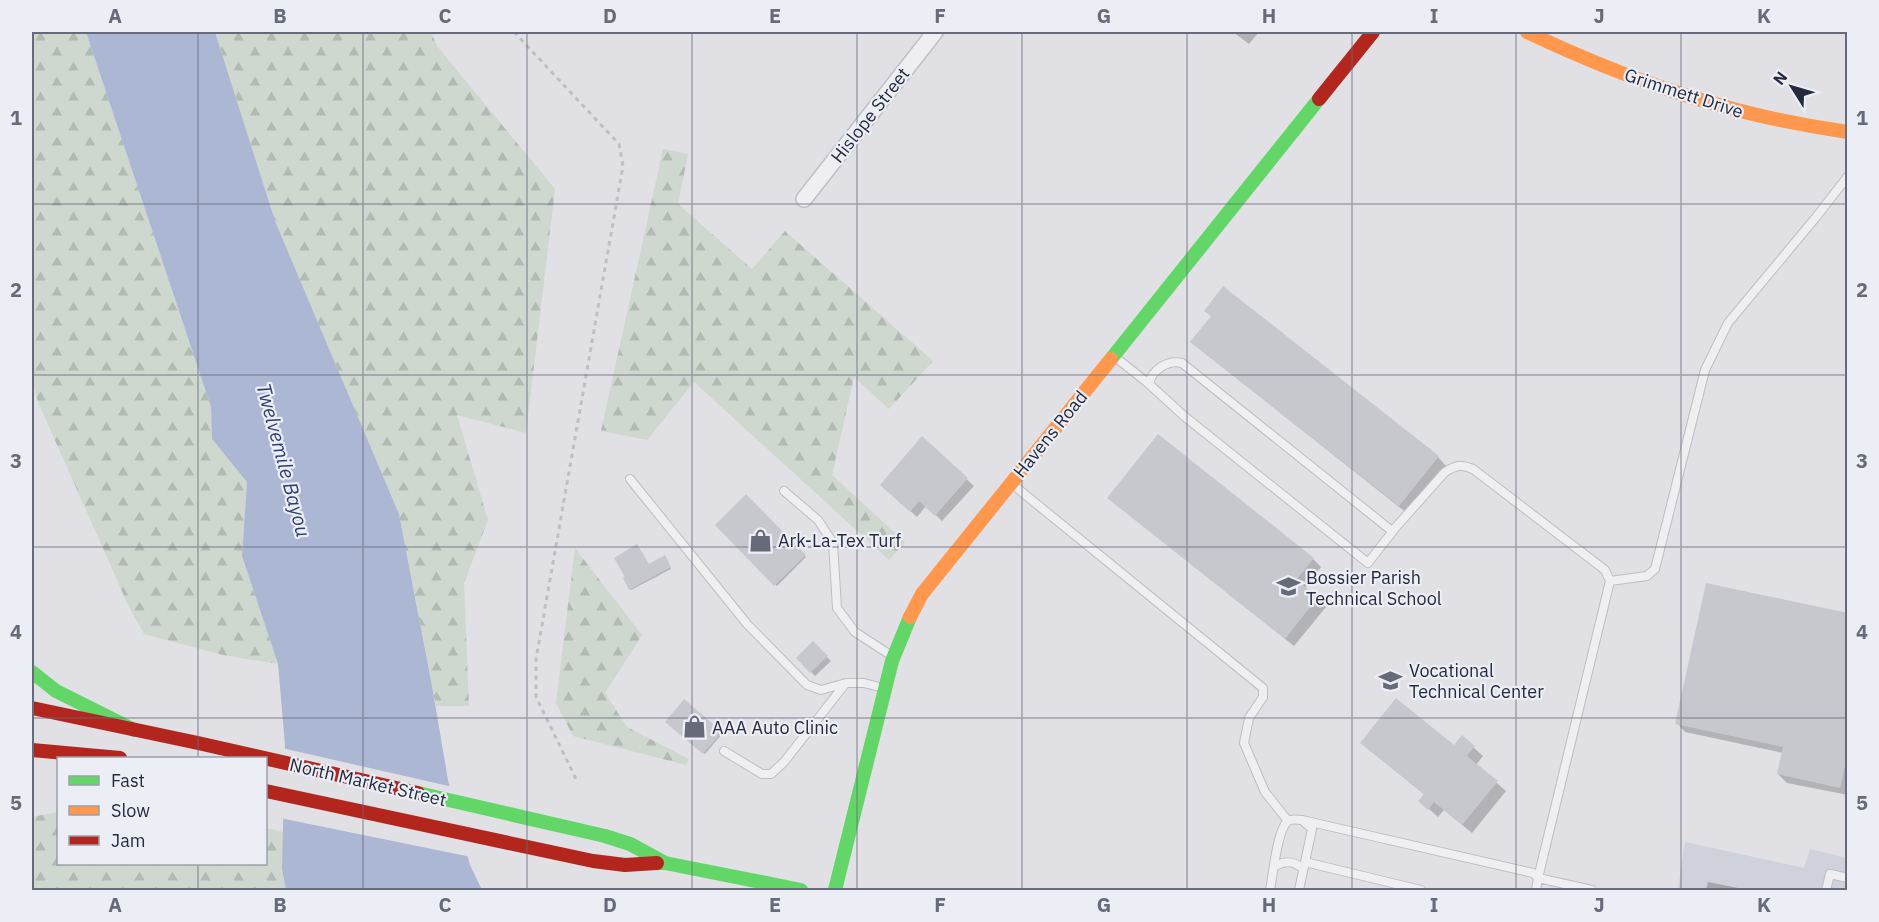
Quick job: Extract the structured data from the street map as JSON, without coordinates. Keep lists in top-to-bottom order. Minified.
{"streets":{"main road":["Grimmett Drive","Havens Road","North Market Street"],"street":["Hislope Street"]},"water":["Twelvemile Bayou"],"places":{"shop":["Ark-La-Tex Turf","AAA Auto Clinic"],"school or university":["Bossier Parish Technical School","Vocational Technical Center"]},"legend":["Fast","Slow","Jam"],"north":"top left","grid":{"columns":["A","B","C","D","E","F","G","H","I","J","K"],"rows":["1","2","3","4","5"]}}
